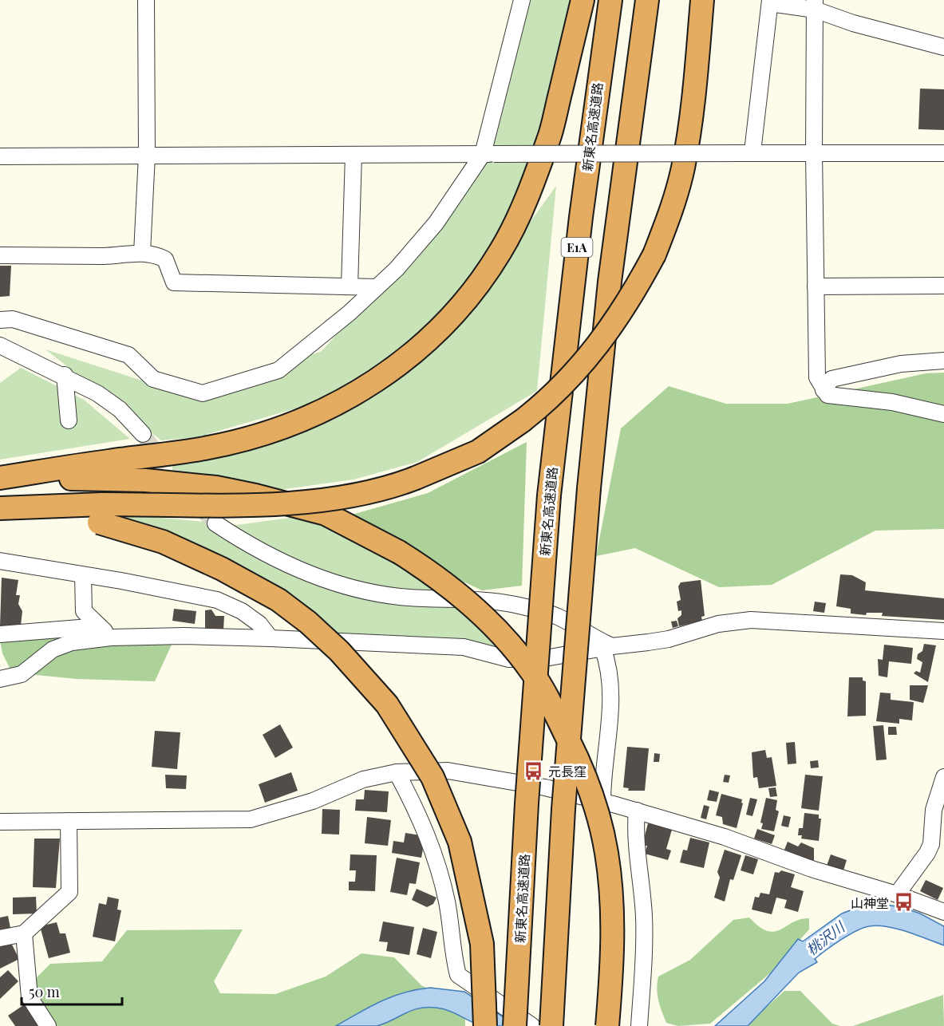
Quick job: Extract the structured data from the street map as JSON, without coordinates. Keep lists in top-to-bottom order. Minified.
{"streets":{"highway":["新東名高速道路","E1A"]},"water":["桃沢川"],"places":{"bus stop":["元長窪","山神堂"]},"scale_bar":"50 m"}
